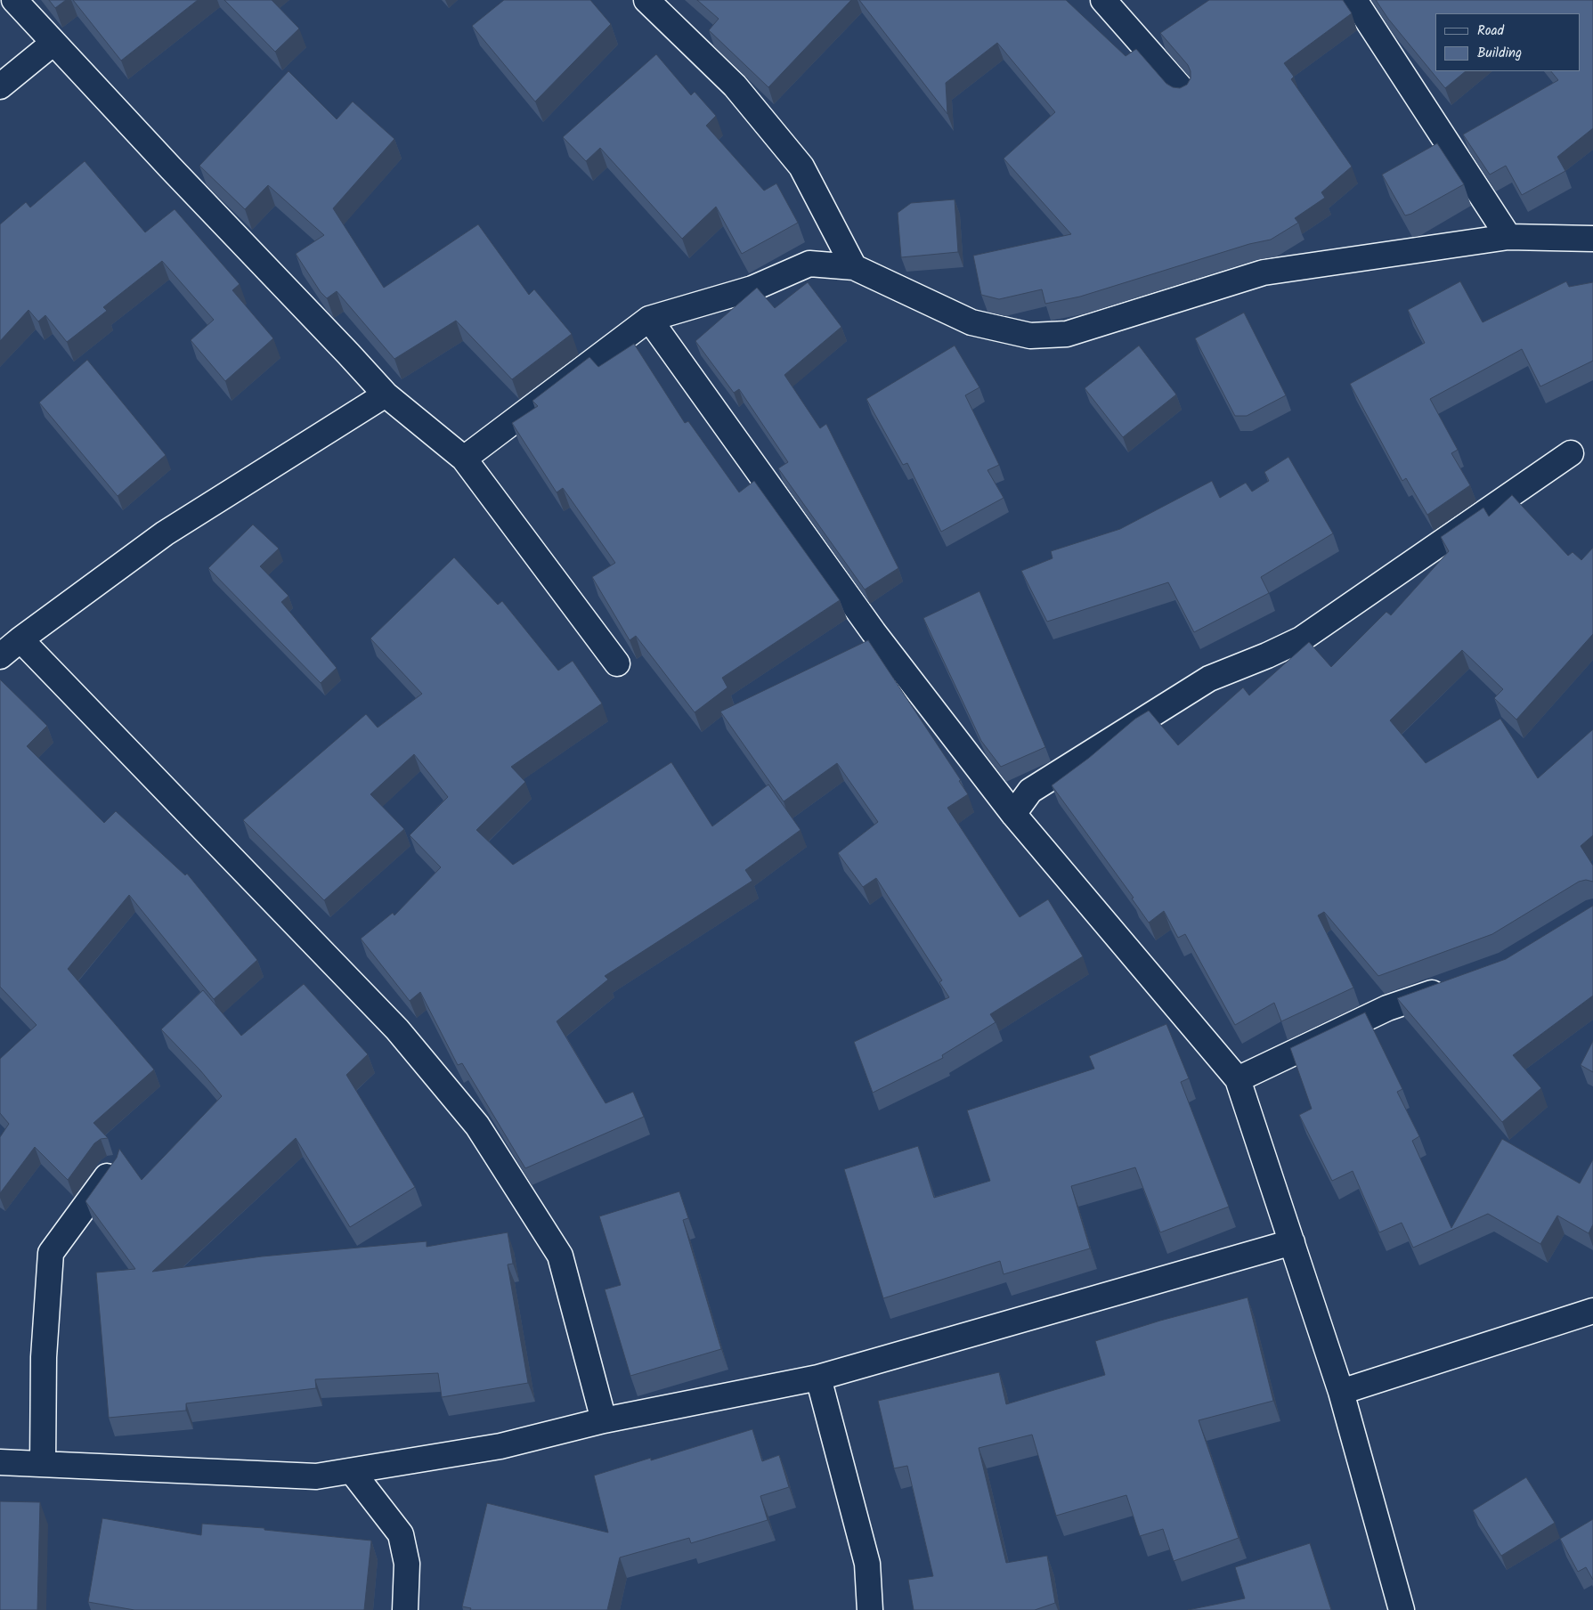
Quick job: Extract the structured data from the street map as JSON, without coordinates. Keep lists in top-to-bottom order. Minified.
{"legend":["Road","Building"]}
